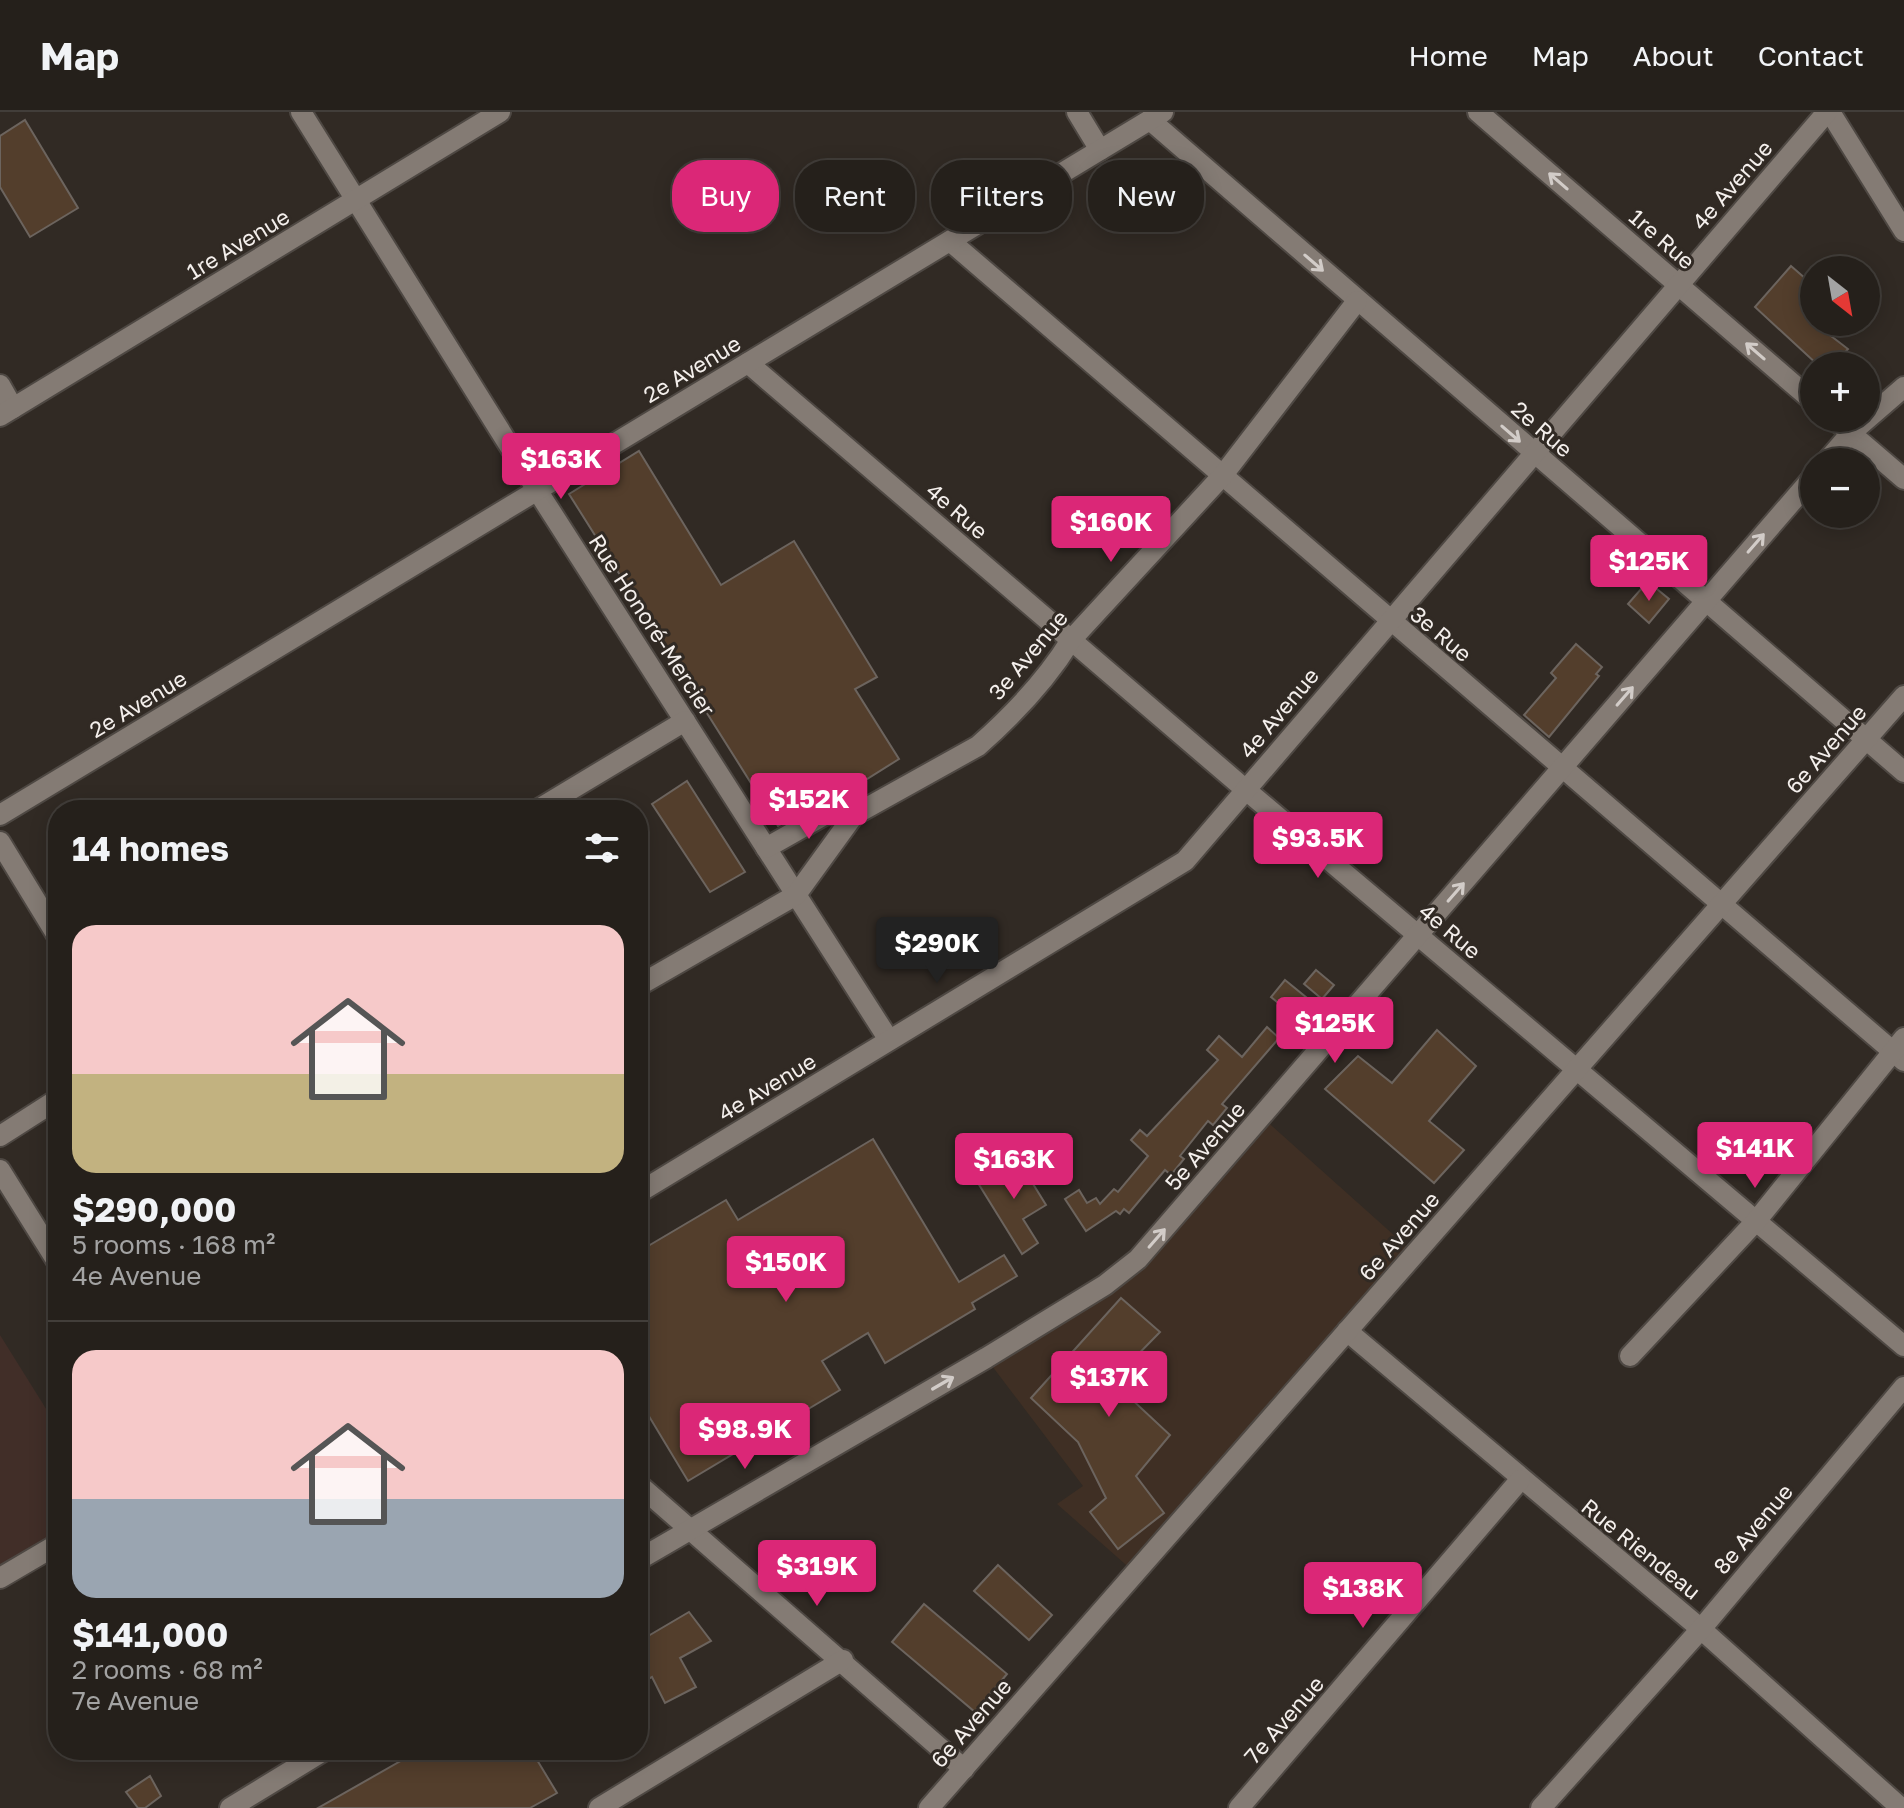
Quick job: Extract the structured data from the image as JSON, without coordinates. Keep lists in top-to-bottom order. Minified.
{"streets":{"street":["4e Avenue","1re Rue","1re Avenue","2e Avenue","2e Rue","4e Rue","Rue Honoré-Mercier","3e Rue","3e Avenue","6e Avenue","5e Avenue","8e Avenue","Rue Riendeau","7e Avenue"]},"crossings":[["4e Avenue","1re Rue"],["4e Avenue","2e Rue"],["4e Avenue","4e Rue"],["4e Avenue","Rue Honoré-Mercier"],["4e Avenue","3e Rue"],["1re Avenue","Rue Honoré-Mercier"],["2e Avenue","2e Rue"],["2e Avenue","4e Rue"],["2e Avenue","Rue Honoré-Mercier"],["2e Avenue","3e Rue"],["2e Rue","3e Avenue"],["2e Rue","6e Avenue"],["2e Rue","5e Avenue"],["4e Rue","3e Avenue"],["4e Rue","6e Avenue"],["4e Rue","5e Avenue"],["Rue Honoré-Mercier","3e Avenue"],["3e Rue","3e Avenue"],["3e Rue","6e Avenue"],["3e Rue","5e Avenue"],["6e Avenue","Rue Riendeau"],["8e Avenue","Rue Riendeau"],["Rue Riendeau","7e Avenue"]],"one_way":["1re Rue","2e Rue","5e Avenue"],"north":"bottom right","page":{"header":"Map","nav":["Home","Map","About","Contact"],"chip":["Buy","Rent","Filters","New"],"map_buttons":["+","−"],"price":["$163K","$160K","$125K","$152K","$93.5K","$290K","$125K","$141K","$163K","$150K","$137K","$98.9K","$319K","$138K"],"heading":"14 homes","list":[{"name":"$290,000","note":"5 rooms · 168 m² · 4e Avenue"},{"name":"$141,000","note":"2 rooms · 68 m² · 7e Avenue"}]}}
